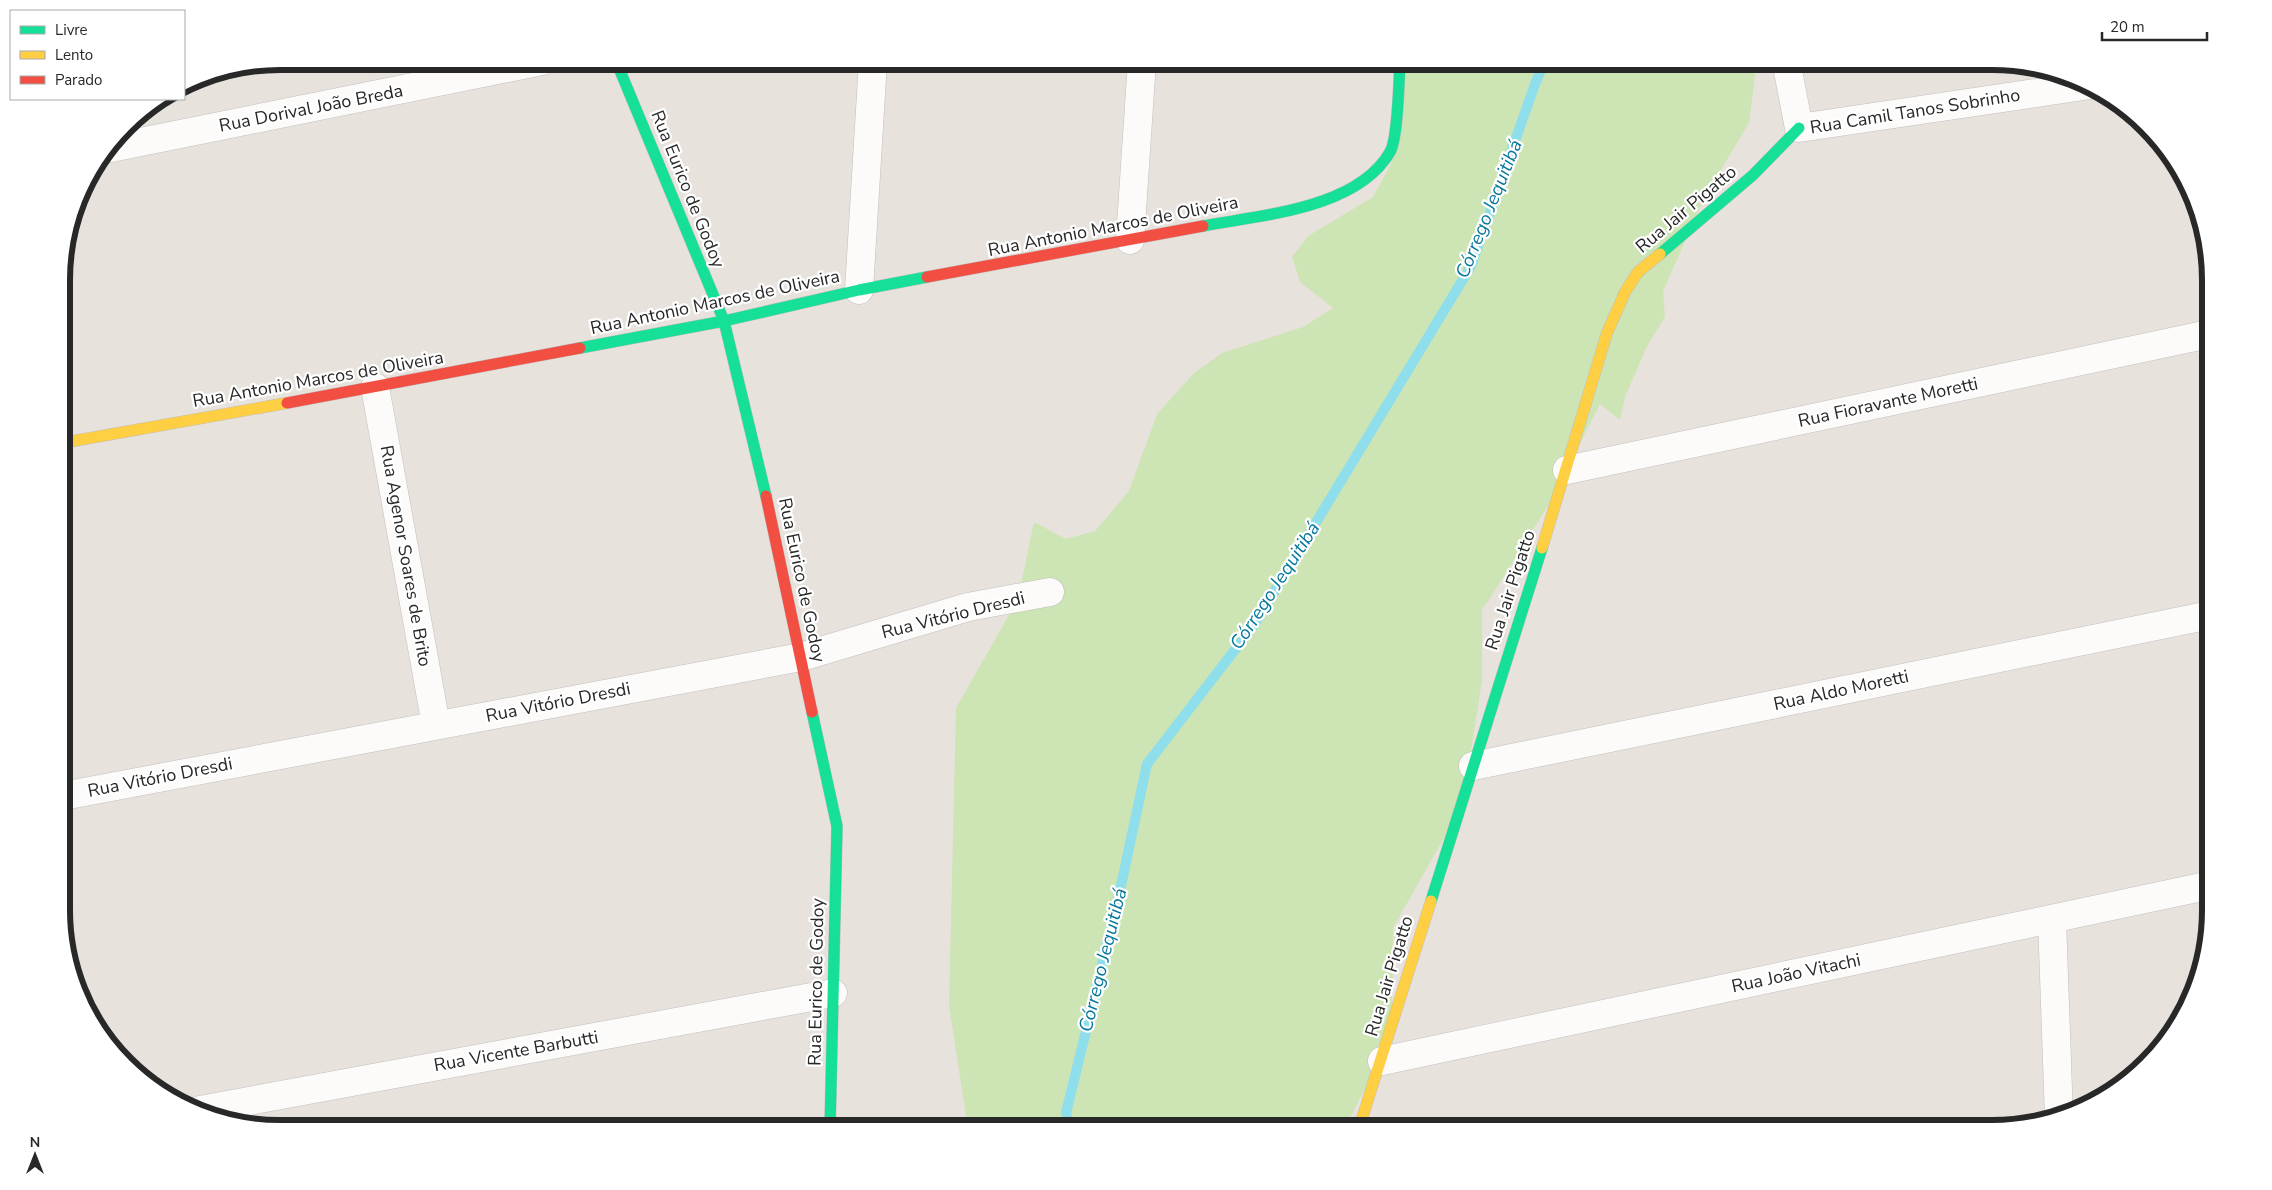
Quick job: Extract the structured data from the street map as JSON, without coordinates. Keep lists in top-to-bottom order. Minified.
{"streets":{"street":["Rua Dorival João Breda","Rua Camil Tanos Sobrinho","Rua Eurico de Godoy","Rua Jair Pigatto","Rua Antonio Marcos de Oliveira","Rua Fioravante Moretti","Rua Agenor Soares de Brito","Rua Vitório Dresdi","Rua Aldo Moretti","Rua João Vitachi","Rua Vicente Barbutti"]},"crossings":[["Rua Camil Tanos Sobrinho","Rua Jair Pigatto"],["Rua Eurico de Godoy","Rua Antonio Marcos de Oliveira"],["Rua Eurico de Godoy","Rua Vitório Dresdi"],["Rua Eurico de Godoy","Rua Vicente Barbutti"],["Rua Jair Pigatto","Rua Fioravante Moretti"],["Rua Jair Pigatto","Rua Aldo Moretti"],["Rua Jair Pigatto","Rua João Vitachi"],["Rua Antonio Marcos de Oliveira","Rua Agenor Soares de Brito"],["Rua Agenor Soares de Brito","Rua Vitório Dresdi"]],"water":["Córrego Jequitibá"],"legend":["Livre","Lento","Parado"],"scale_bar":"20 m","north":"top"}
